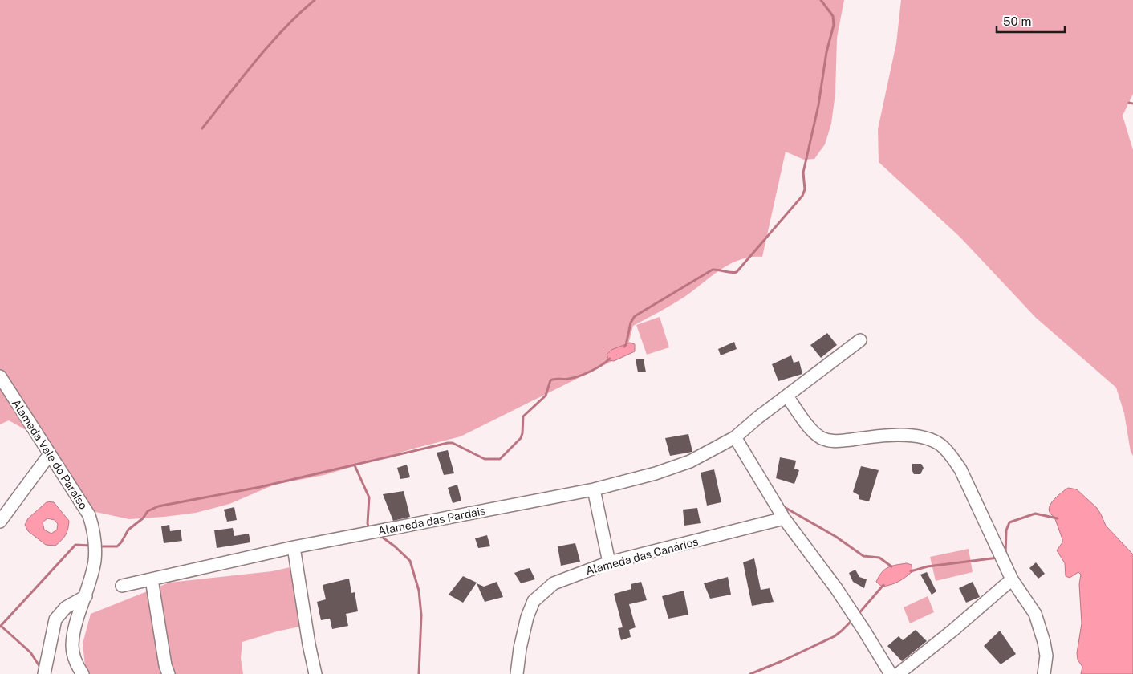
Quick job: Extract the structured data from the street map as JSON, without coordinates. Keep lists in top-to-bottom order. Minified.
{"streets":{"street":["Alameda Vale do Paraíso","Alameda das Pardais","Alameda das Canários"]},"scale_bar":"50 m"}
